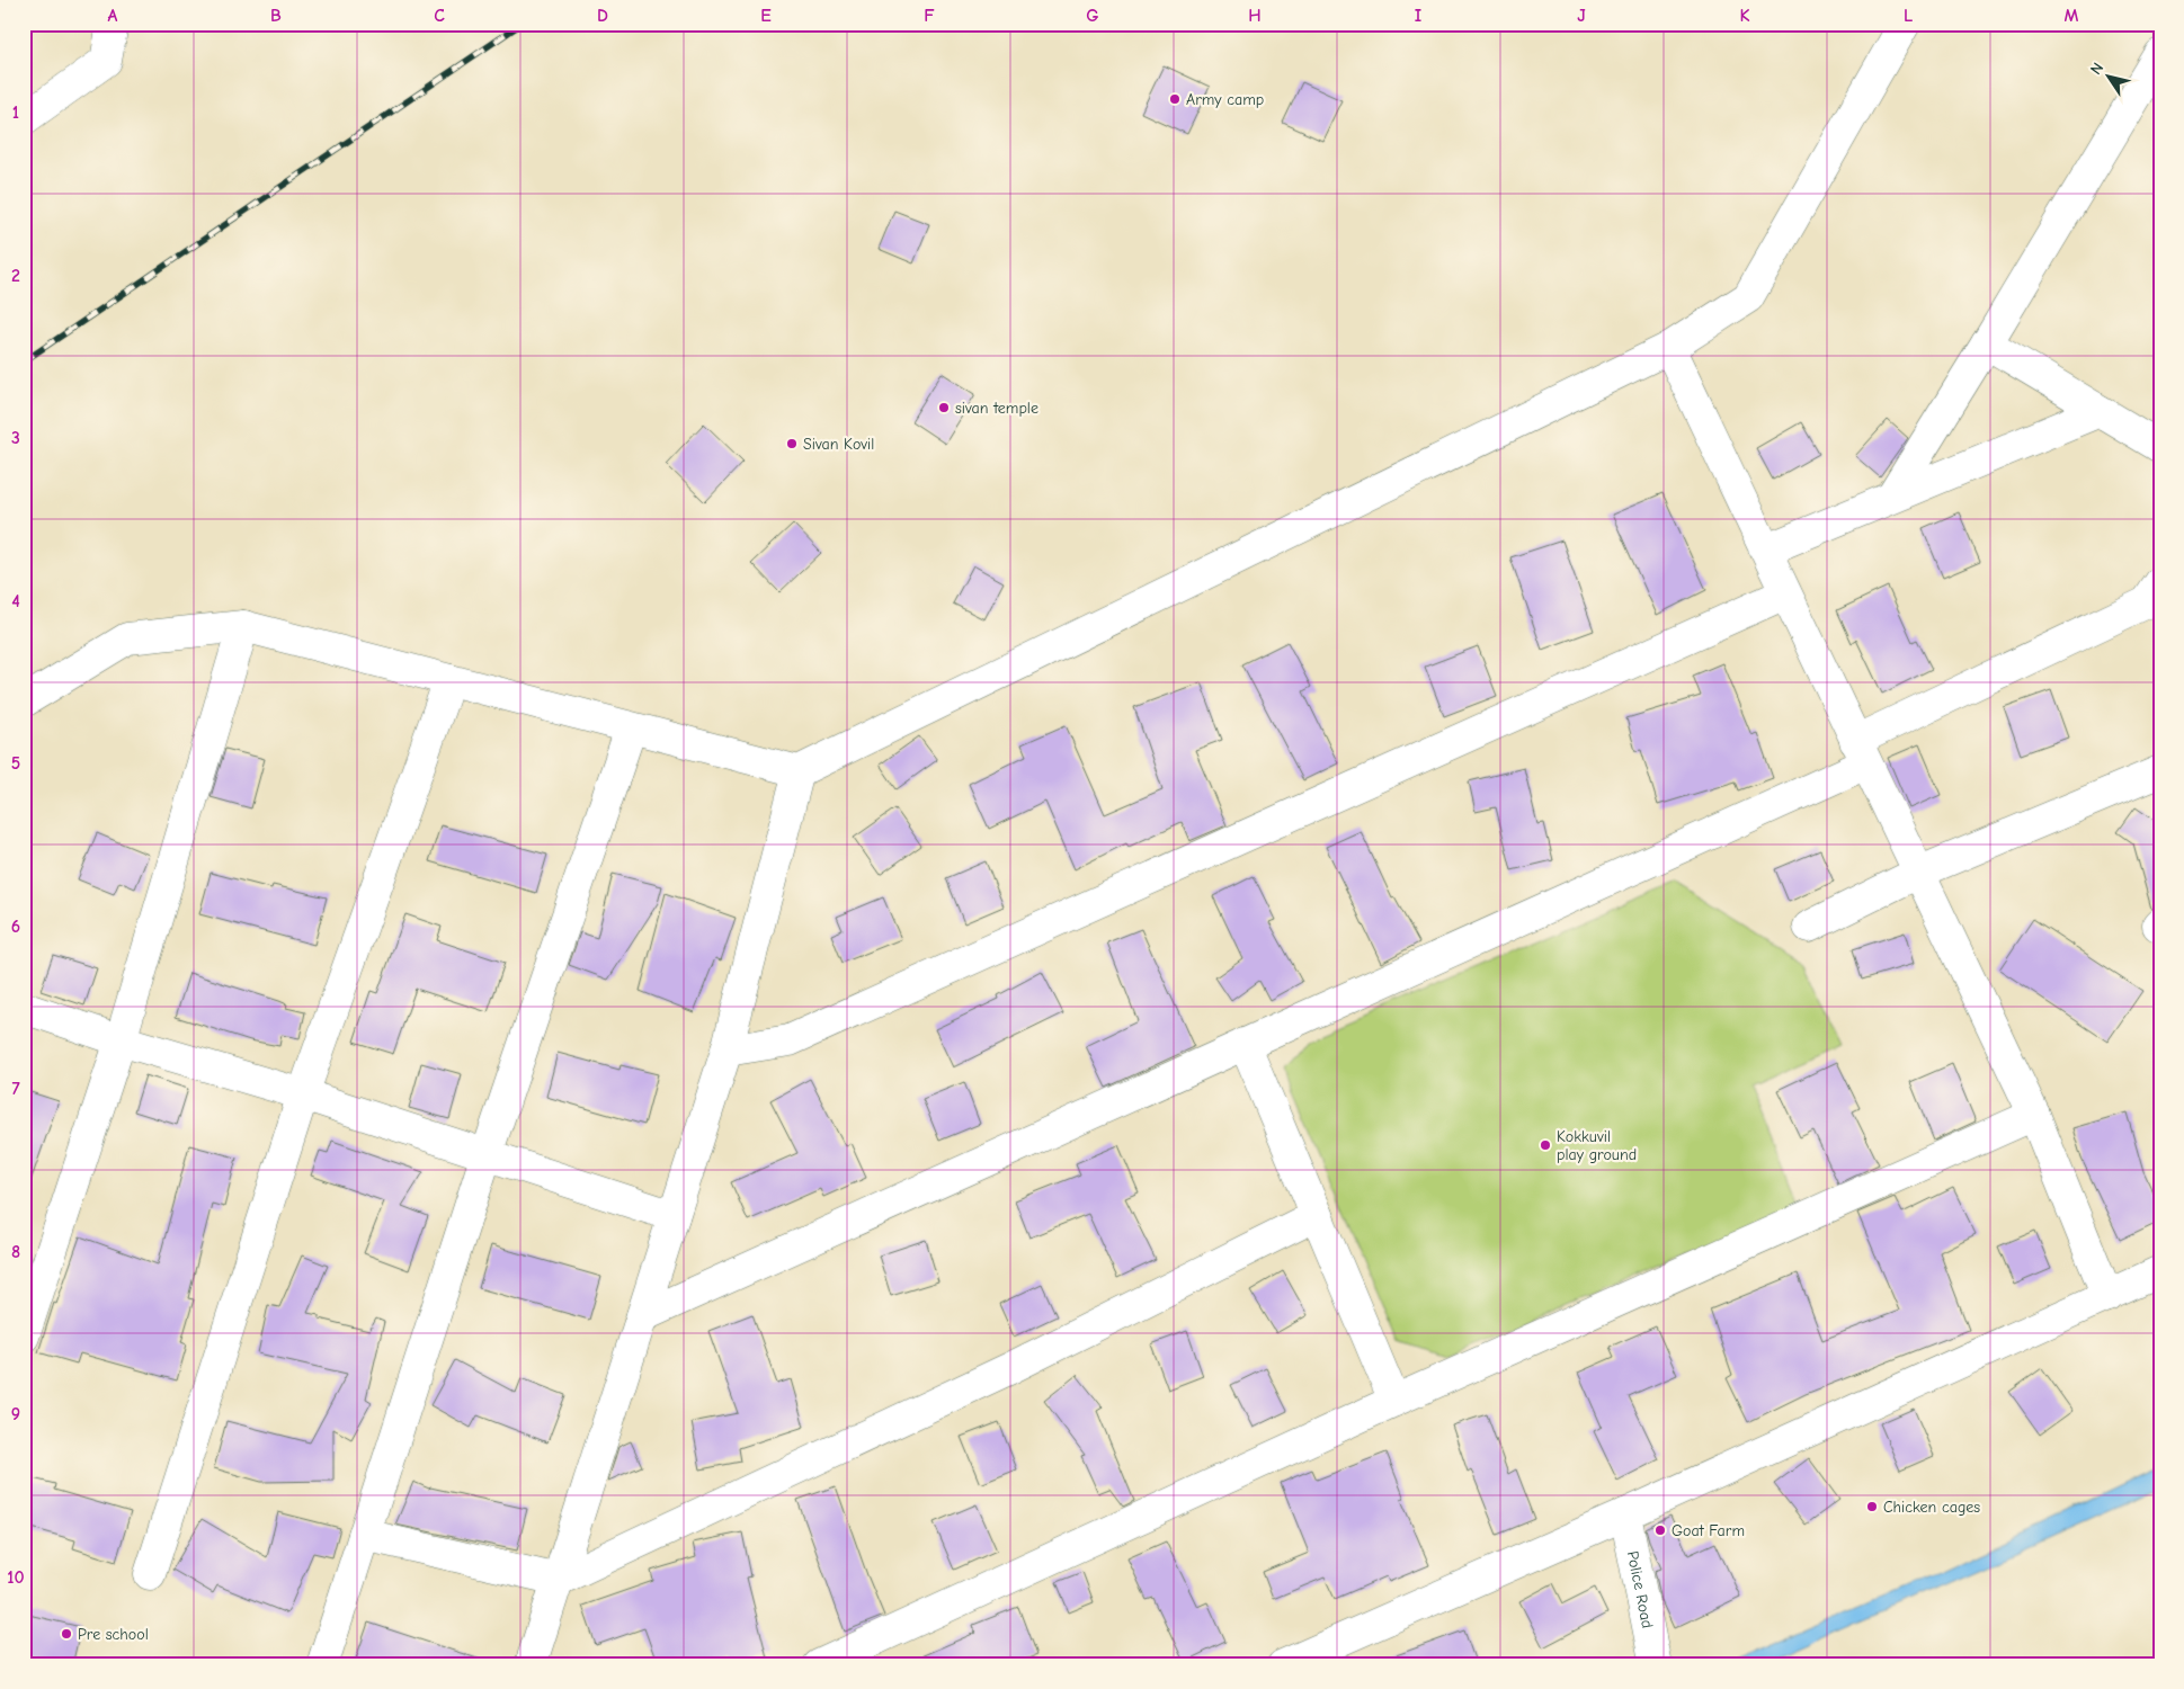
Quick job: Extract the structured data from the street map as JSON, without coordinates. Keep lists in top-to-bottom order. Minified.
{"streets":{"street":["Police Road"]},"places":["Army camp","sivan temple","Sivan Kovil","Kokkuvil play ground","Chicken cages","Goat Farm","Pre school"],"north":"top left","grid":{"columns":["A","B","C","D","E","F","G","H","I","J","K","L","M"],"rows":["1","2","3","4","5","6","7","8","9","10"]}}
